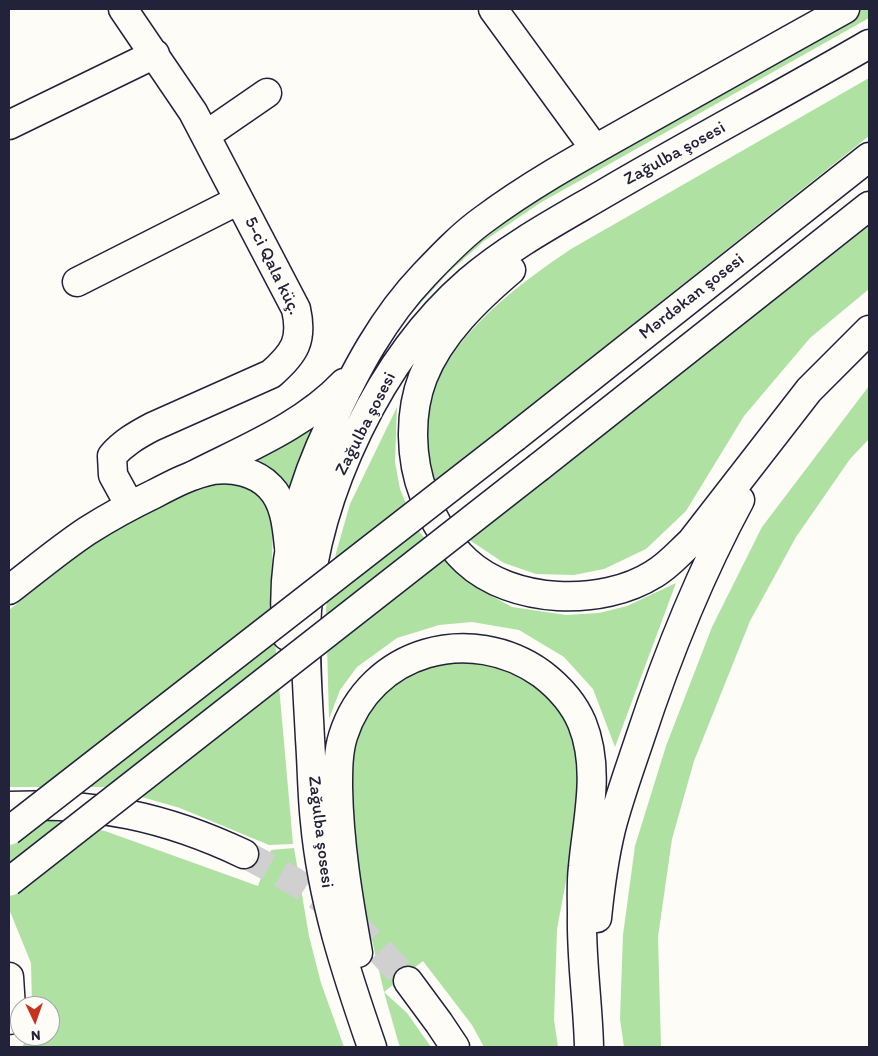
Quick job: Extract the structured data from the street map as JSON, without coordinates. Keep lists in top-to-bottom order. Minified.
{"streets":{"main road":["Zağulba şosesi","5-ci Qala küç.","Mərdəkan şosesi"]},"north":"bottom"}
